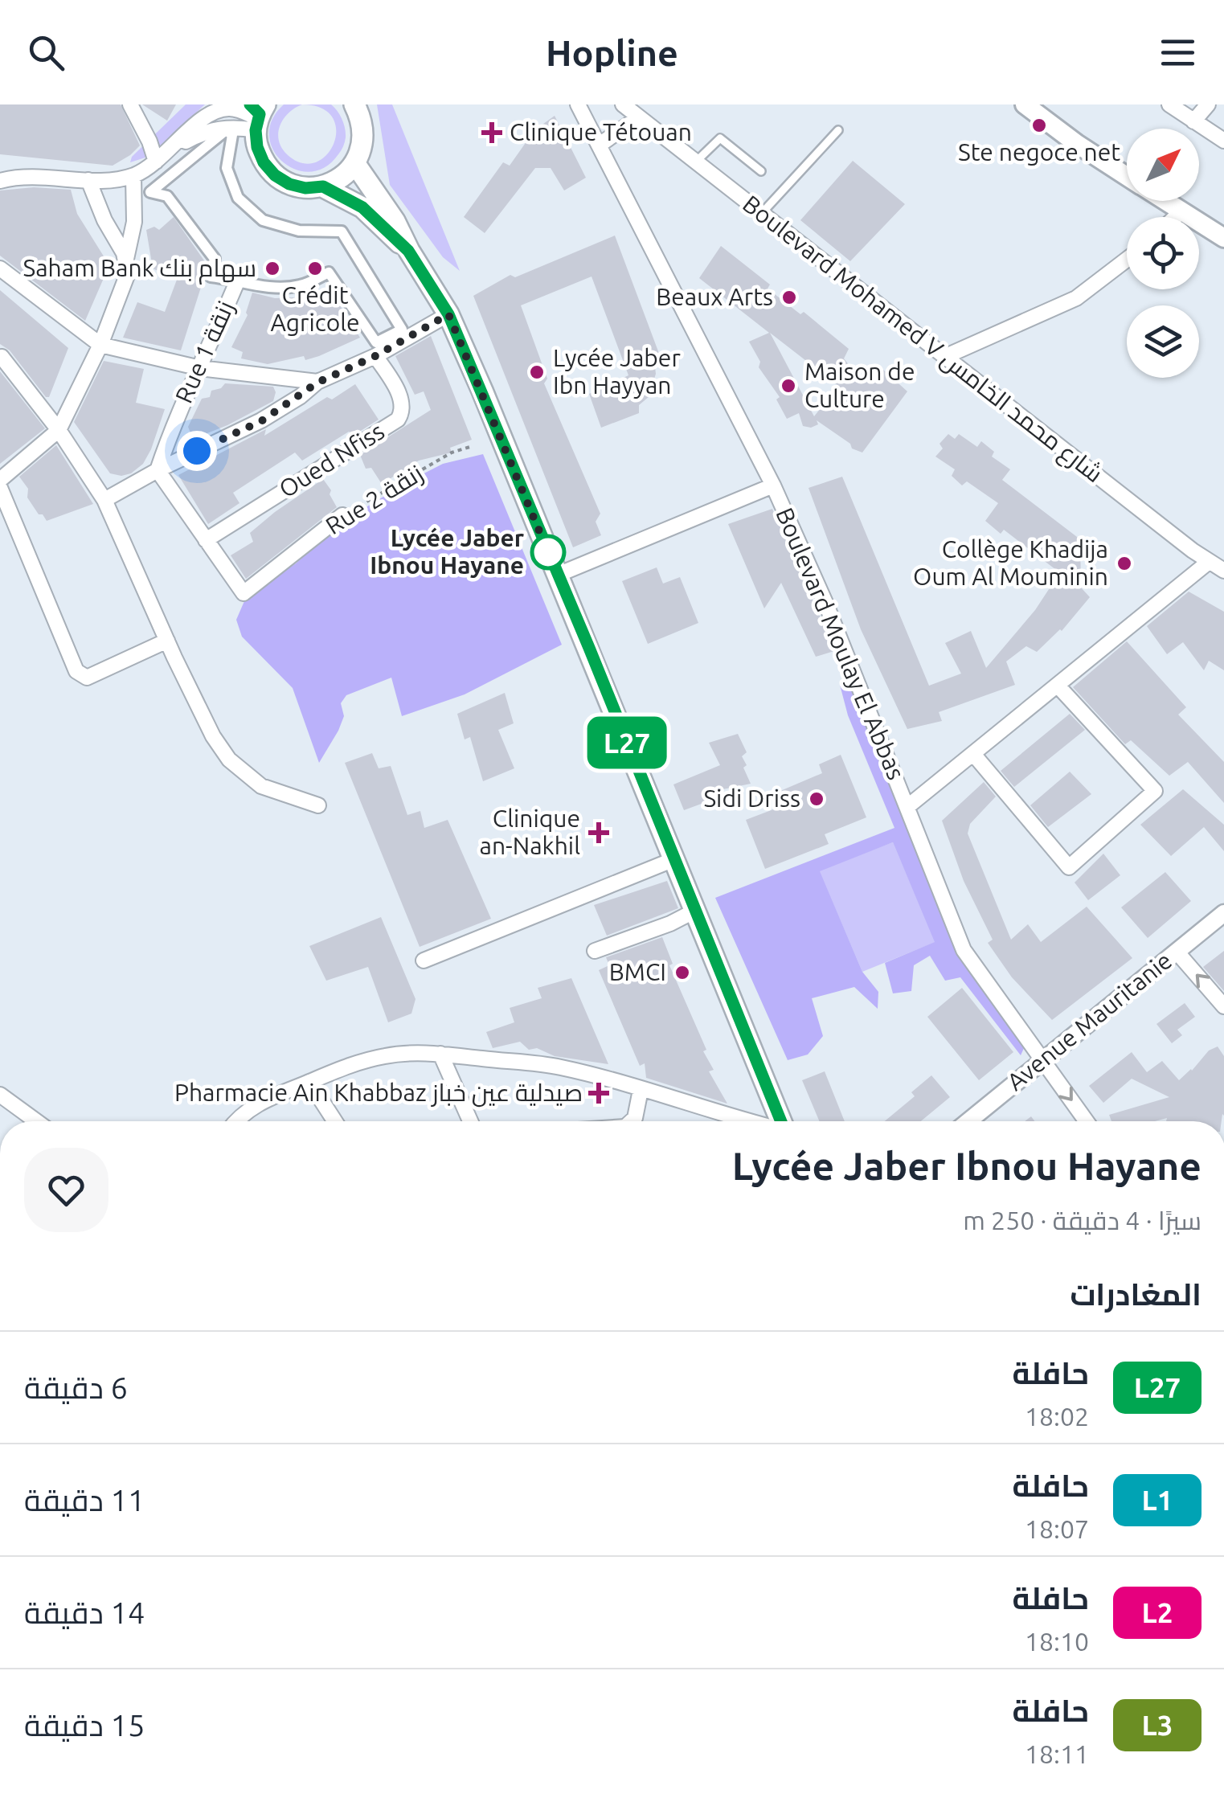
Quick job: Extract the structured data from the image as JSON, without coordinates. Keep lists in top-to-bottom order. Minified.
{"streets":{"street":["Boulevard Mohamed V شارع محمد الخامس","Rue 1 زنقة","Oued Nfiss","Rue 2 زنقة","Boulevard Moulay El Abbas","Avenue Mauritanie"]},"crossings":[["Oued Nfiss","Rue 2 زنقة"],["Boulevard Moulay El Abbas","Avenue Mauritanie"]],"places":{"other":["Ste negoce net","Saham Bank سهام بنك","Crédit Agricole","Beaux Arts","Lycée Jaber Ibn Hayyan","Maison de Culture","Lycée Jaber Ibnou Hayane","Collège Khadija Oum Al Mouminin","Sidi Driss","BMCI"],"health":["Clinique Tétouan","Clinique an-Nakhil","Pharmacie Ain Khabbaz صيدلية عين خباز"]},"lines":["bus line L27"],"north":"top right","page":{"header":"Hopline","on_map":"L27","heading":[["Lycée Jaber Ibnou Hayane","سيرًا · 4 دقيقة · 250 m"],"المغادرات"],"list":[{"mark":"L27","name":"حافلة","note":"18:02","value":"6 دقيقة"},{"mark":"L1","name":"حافلة","note":"18:07","value":"11 دقيقة"},{"mark":"L2","name":"حافلة","note":"18:10","value":"14 دقيقة"},{"mark":"L3","name":"حافلة","note":"18:11","value":"15 دقيقة"}]}}
